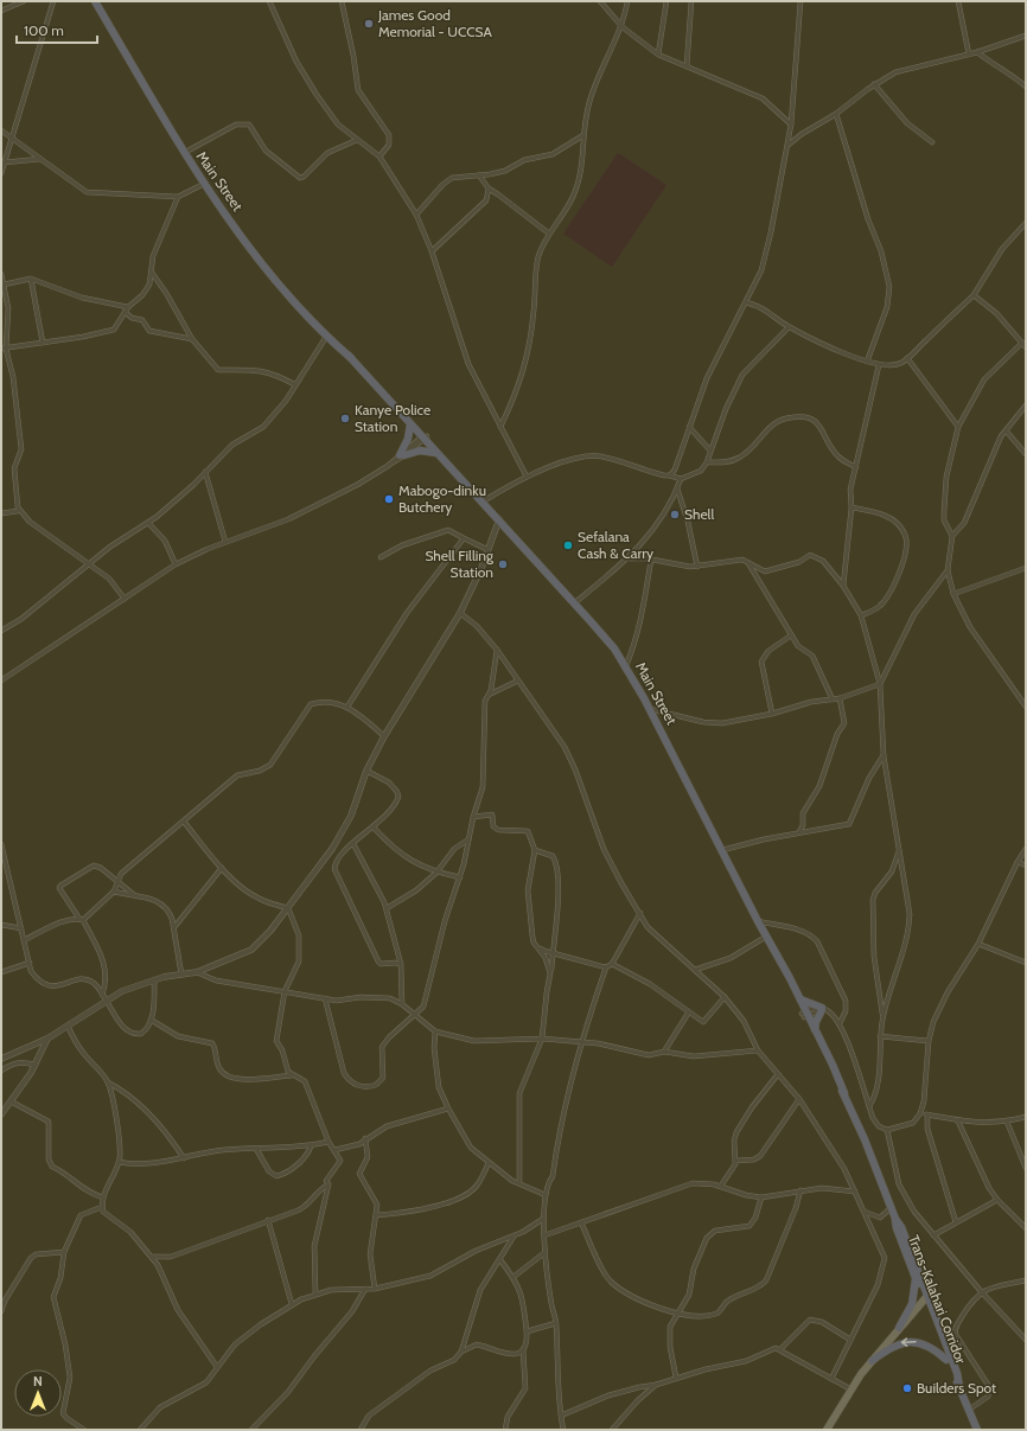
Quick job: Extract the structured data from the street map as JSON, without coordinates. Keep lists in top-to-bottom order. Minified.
{"streets":{"highway":["Main Street","Trans-Kalahari Corridor"]},"crossings":[["Main Street","Trans-Kalahari Corridor"]],"places":["James Good Memorial - UCCSA","Kanye Police Station","Mabogo-dinku Butchery","Shell","Sefalana Cash & Carry","Shell Filling Station","Builders Spot"],"scale_bar":"100 m","north":"top"}
